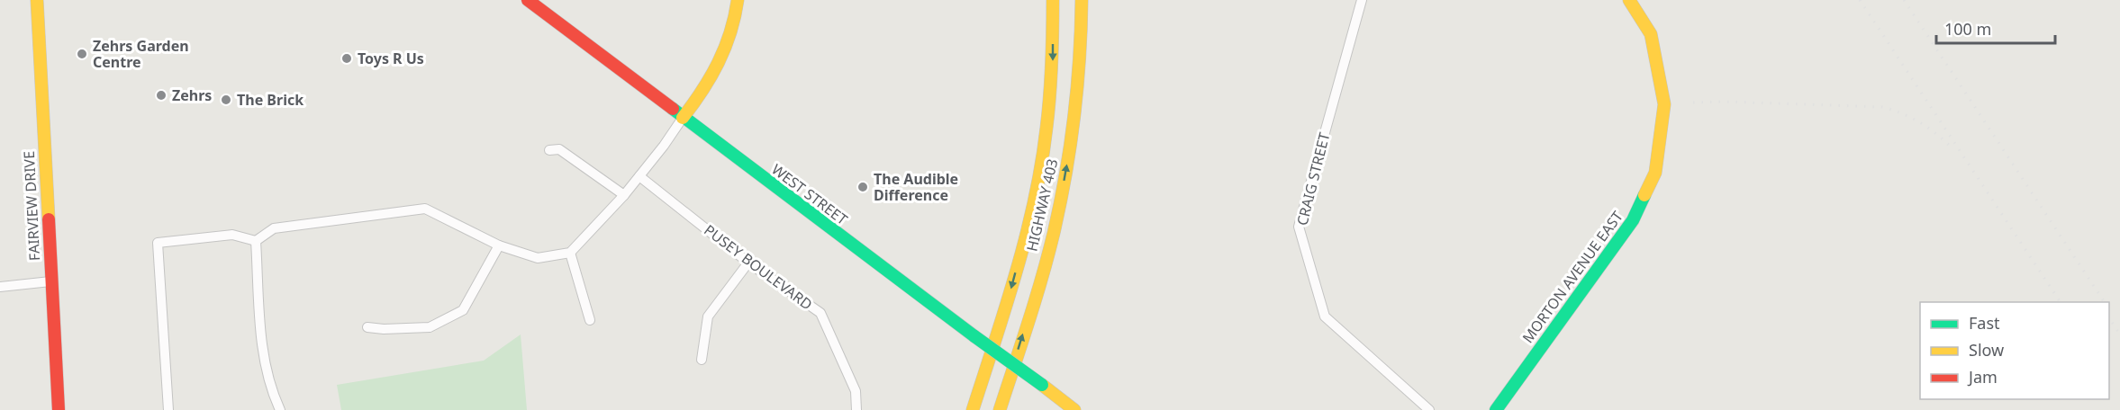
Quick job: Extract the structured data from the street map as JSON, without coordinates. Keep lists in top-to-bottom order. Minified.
{"streets":{"main road":["WEST STREET","HIGHWAY 403","FAIRVIEW DRIVE","MORTON AVENUE EAST"],"street":["CRAIG STREET","PUSEY BOULEVARD"]},"places":["Zehrs Garden Centre","Toys R Us","Zehrs","The Brick","The Audible Difference"],"legend":["Fast","Slow","Jam"],"scale_bar":"100 m"}
